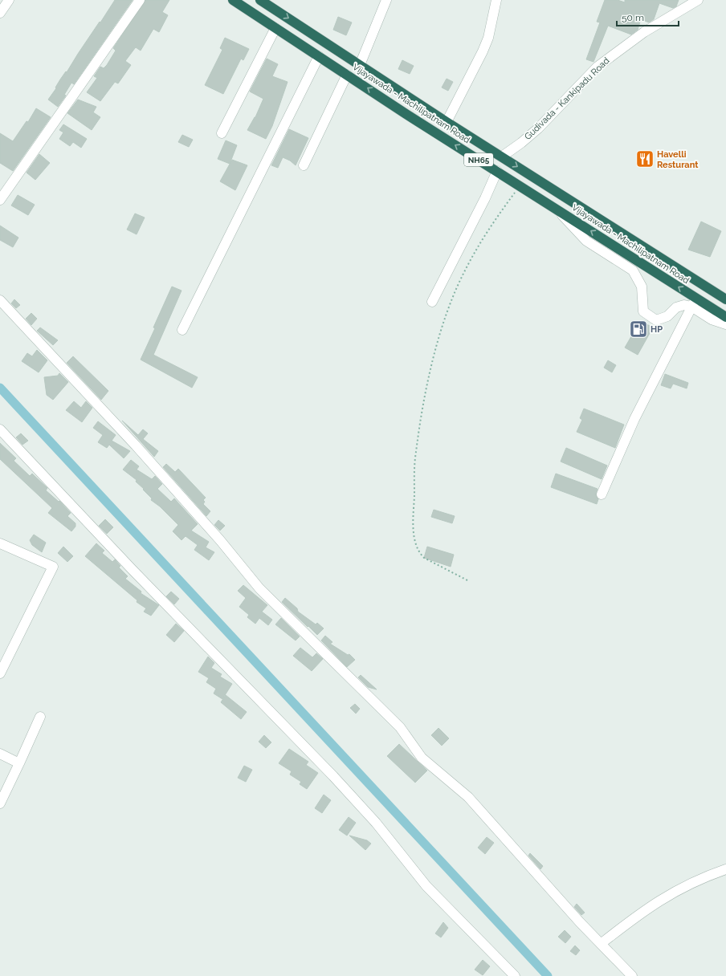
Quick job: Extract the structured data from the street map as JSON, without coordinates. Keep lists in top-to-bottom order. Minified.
{"streets":{"highway":["Vijayawada - Machilipatnam Road","NH65"],"street":["Gudivada - Kankipadu Road"]},"crossings":[["Gudivada - Kankipadu Road","Vijayawada - Machilipatnam Road"]],"places":{"restaurant":["Havelli Resturant"],"fuel station":["HP"]},"scale_bar":"50 m"}
